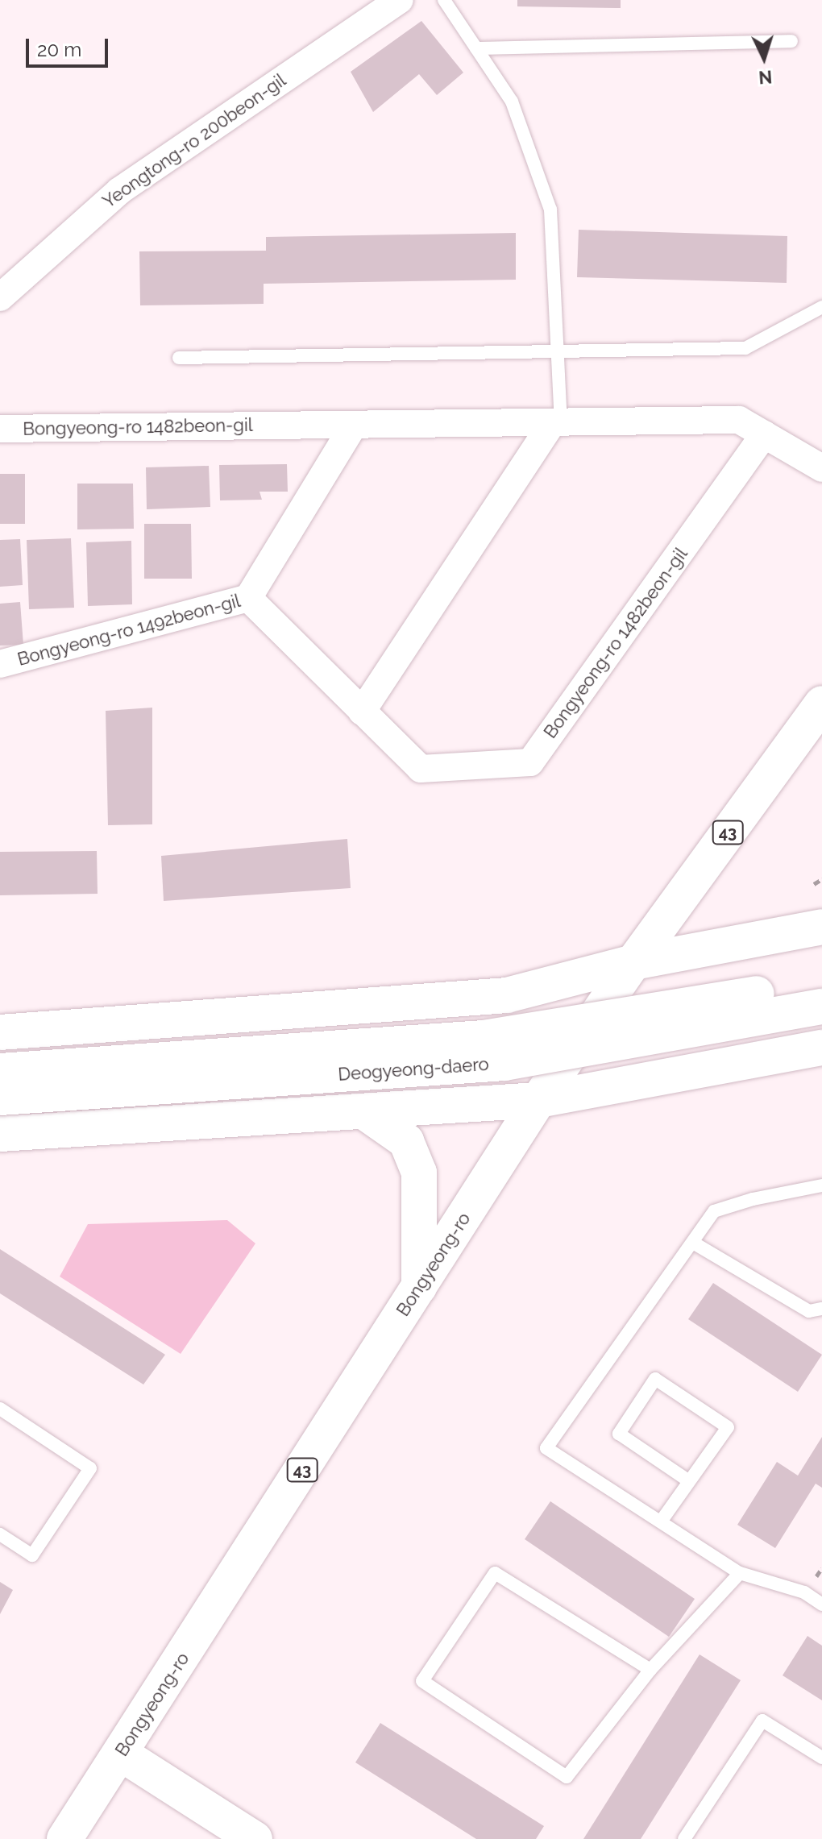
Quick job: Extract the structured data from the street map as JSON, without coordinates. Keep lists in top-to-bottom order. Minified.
{"streets":{"main road":["43","Deogyeong-daero","Bongyeong-ro"],"street":["Yeongtong-ro 200beon-gil","Bongyeong-ro 1482beon-gil","Bongyeong-ro 1492beon-gil"]},"crossings":[["Bongyeong-ro 1482beon-gil","Bongyeong-ro 1492beon-gil"]],"scale_bar":"20 m","north":"bottom"}
